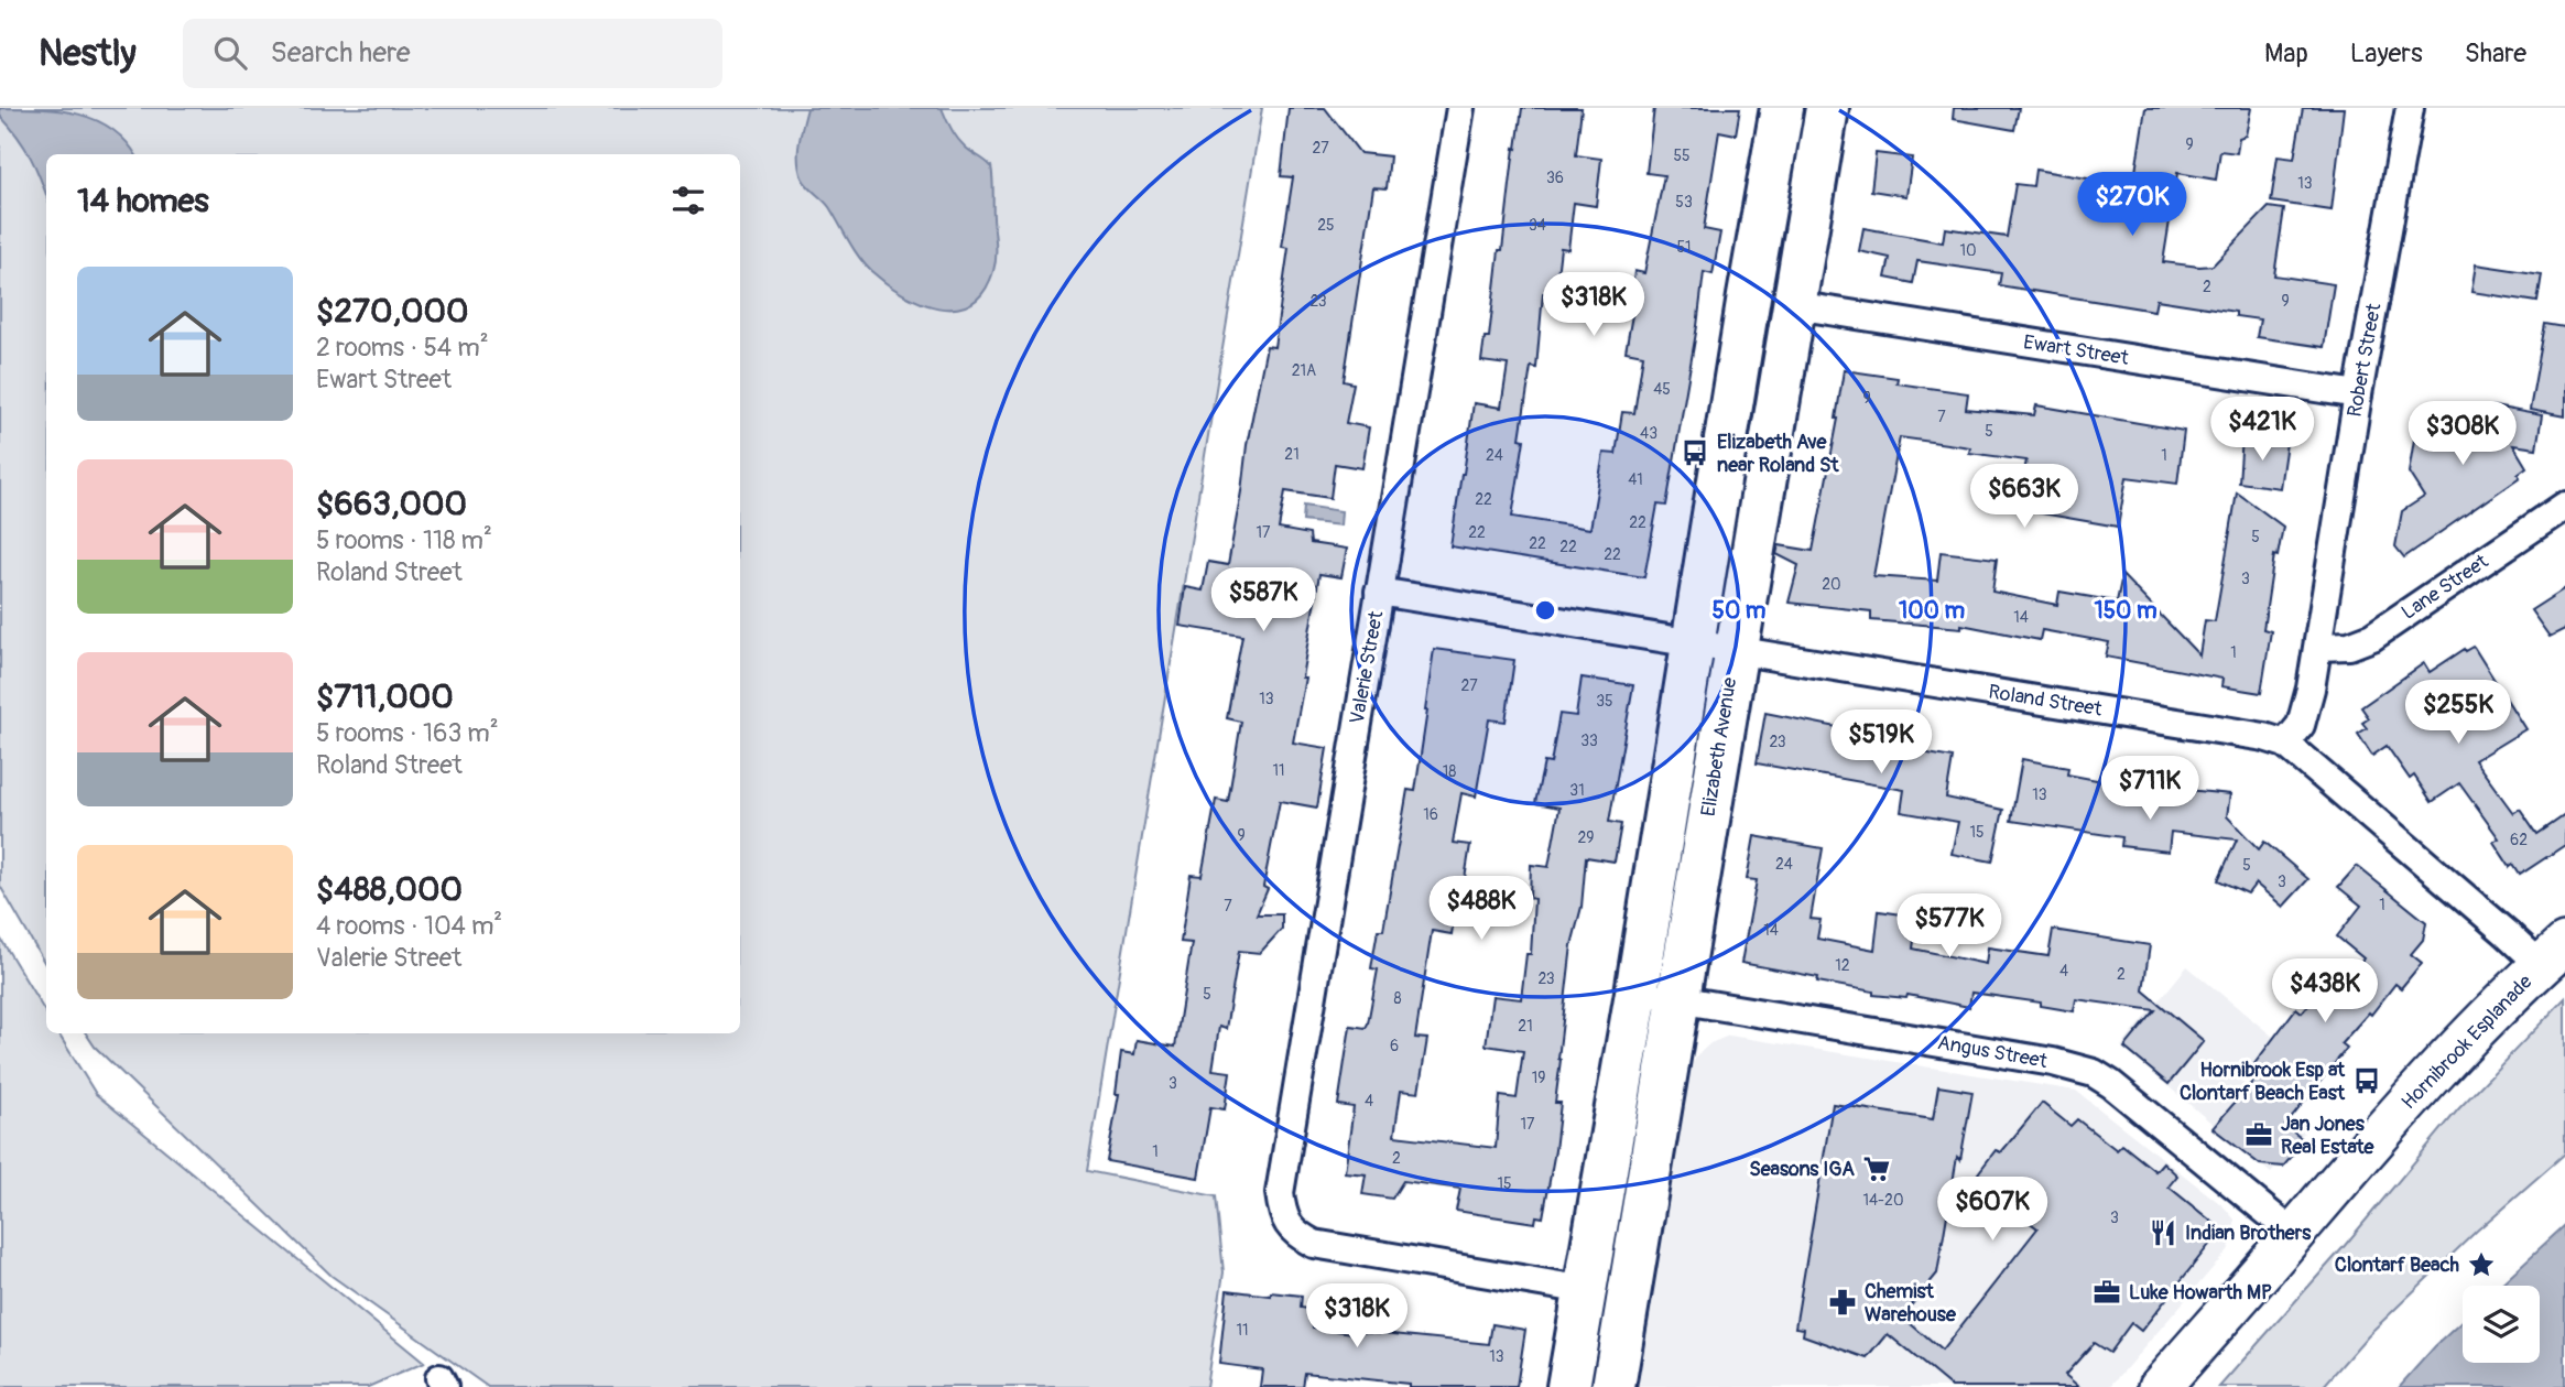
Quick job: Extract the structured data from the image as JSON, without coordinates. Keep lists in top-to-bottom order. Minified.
{"streets":{"highway":["Elizabeth Avenue"],"main road":["Hornibrook Esplanade"],"street":["Ewart Street","Robert Street","Lane Street","Valerie Street","Roland Street","Angus Street"]},"crossings":[["Ewart Street","Robert Street"],["Ewart Street","Elizabeth Avenue"],["Robert Street","Lane Street"],["Robert Street","Roland Street"],["Valerie Street","Roland Street"],["Roland Street","Elizabeth Avenue"],["Roland Street","Hornibrook Esplanade"],["Elizabeth Avenue","Angus Street"],["Hornibrook Esplanade","Angus Street"]],"places":{"bus stop":["Elizabeth Ave near Roland St","Hornibrook Esp at Clontarf Beach East"],"office":["Jan Jones Real Estate","Luke Howarth MP"],"supermarket":["Seasons IGA"],"restaurant":["Indian Brothers"],"place":["Clontarf Beach"],"pharmacy":["Chemist Warehouse"]},"house_numbers":["9","27","55","36","13","53","25","34","51","10","2","23","9","21A","45","9","7","5","43","21","24","1","41","22","22","17","22","5","22","22","22","3","20","14","1","27","13","35","33","23","11","18","31","13","16","15","9","29","62","24","5","3","1","7","14","12","4","2","23","5","8","21","6","19","3","4","17","1","2","15","14-20","3","11","13"],"page":{"header":"Nestly","search":"Search here","nav":["Map","Layers","Share"],"heading":"14 homes","price":["$270K","$318K","$421K","$308K","$663K","$587K","$255K","$519K","$711K","$488K","$577K","$438K","$607K","$318K"],"list":[{"name":"$270,000","note":"2 rooms · 54 m² · Ewart Street"},{"name":"$663,000","note":"5 rooms · 118 m² · Roland Street"},{"name":"$711,000","note":"5 rooms · 163 m² · Roland Street"},{"name":"$488,000","note":"4 rooms · 104 m² · Valerie Street"}]},"rings":["50 m","100 m","150 m"]}
